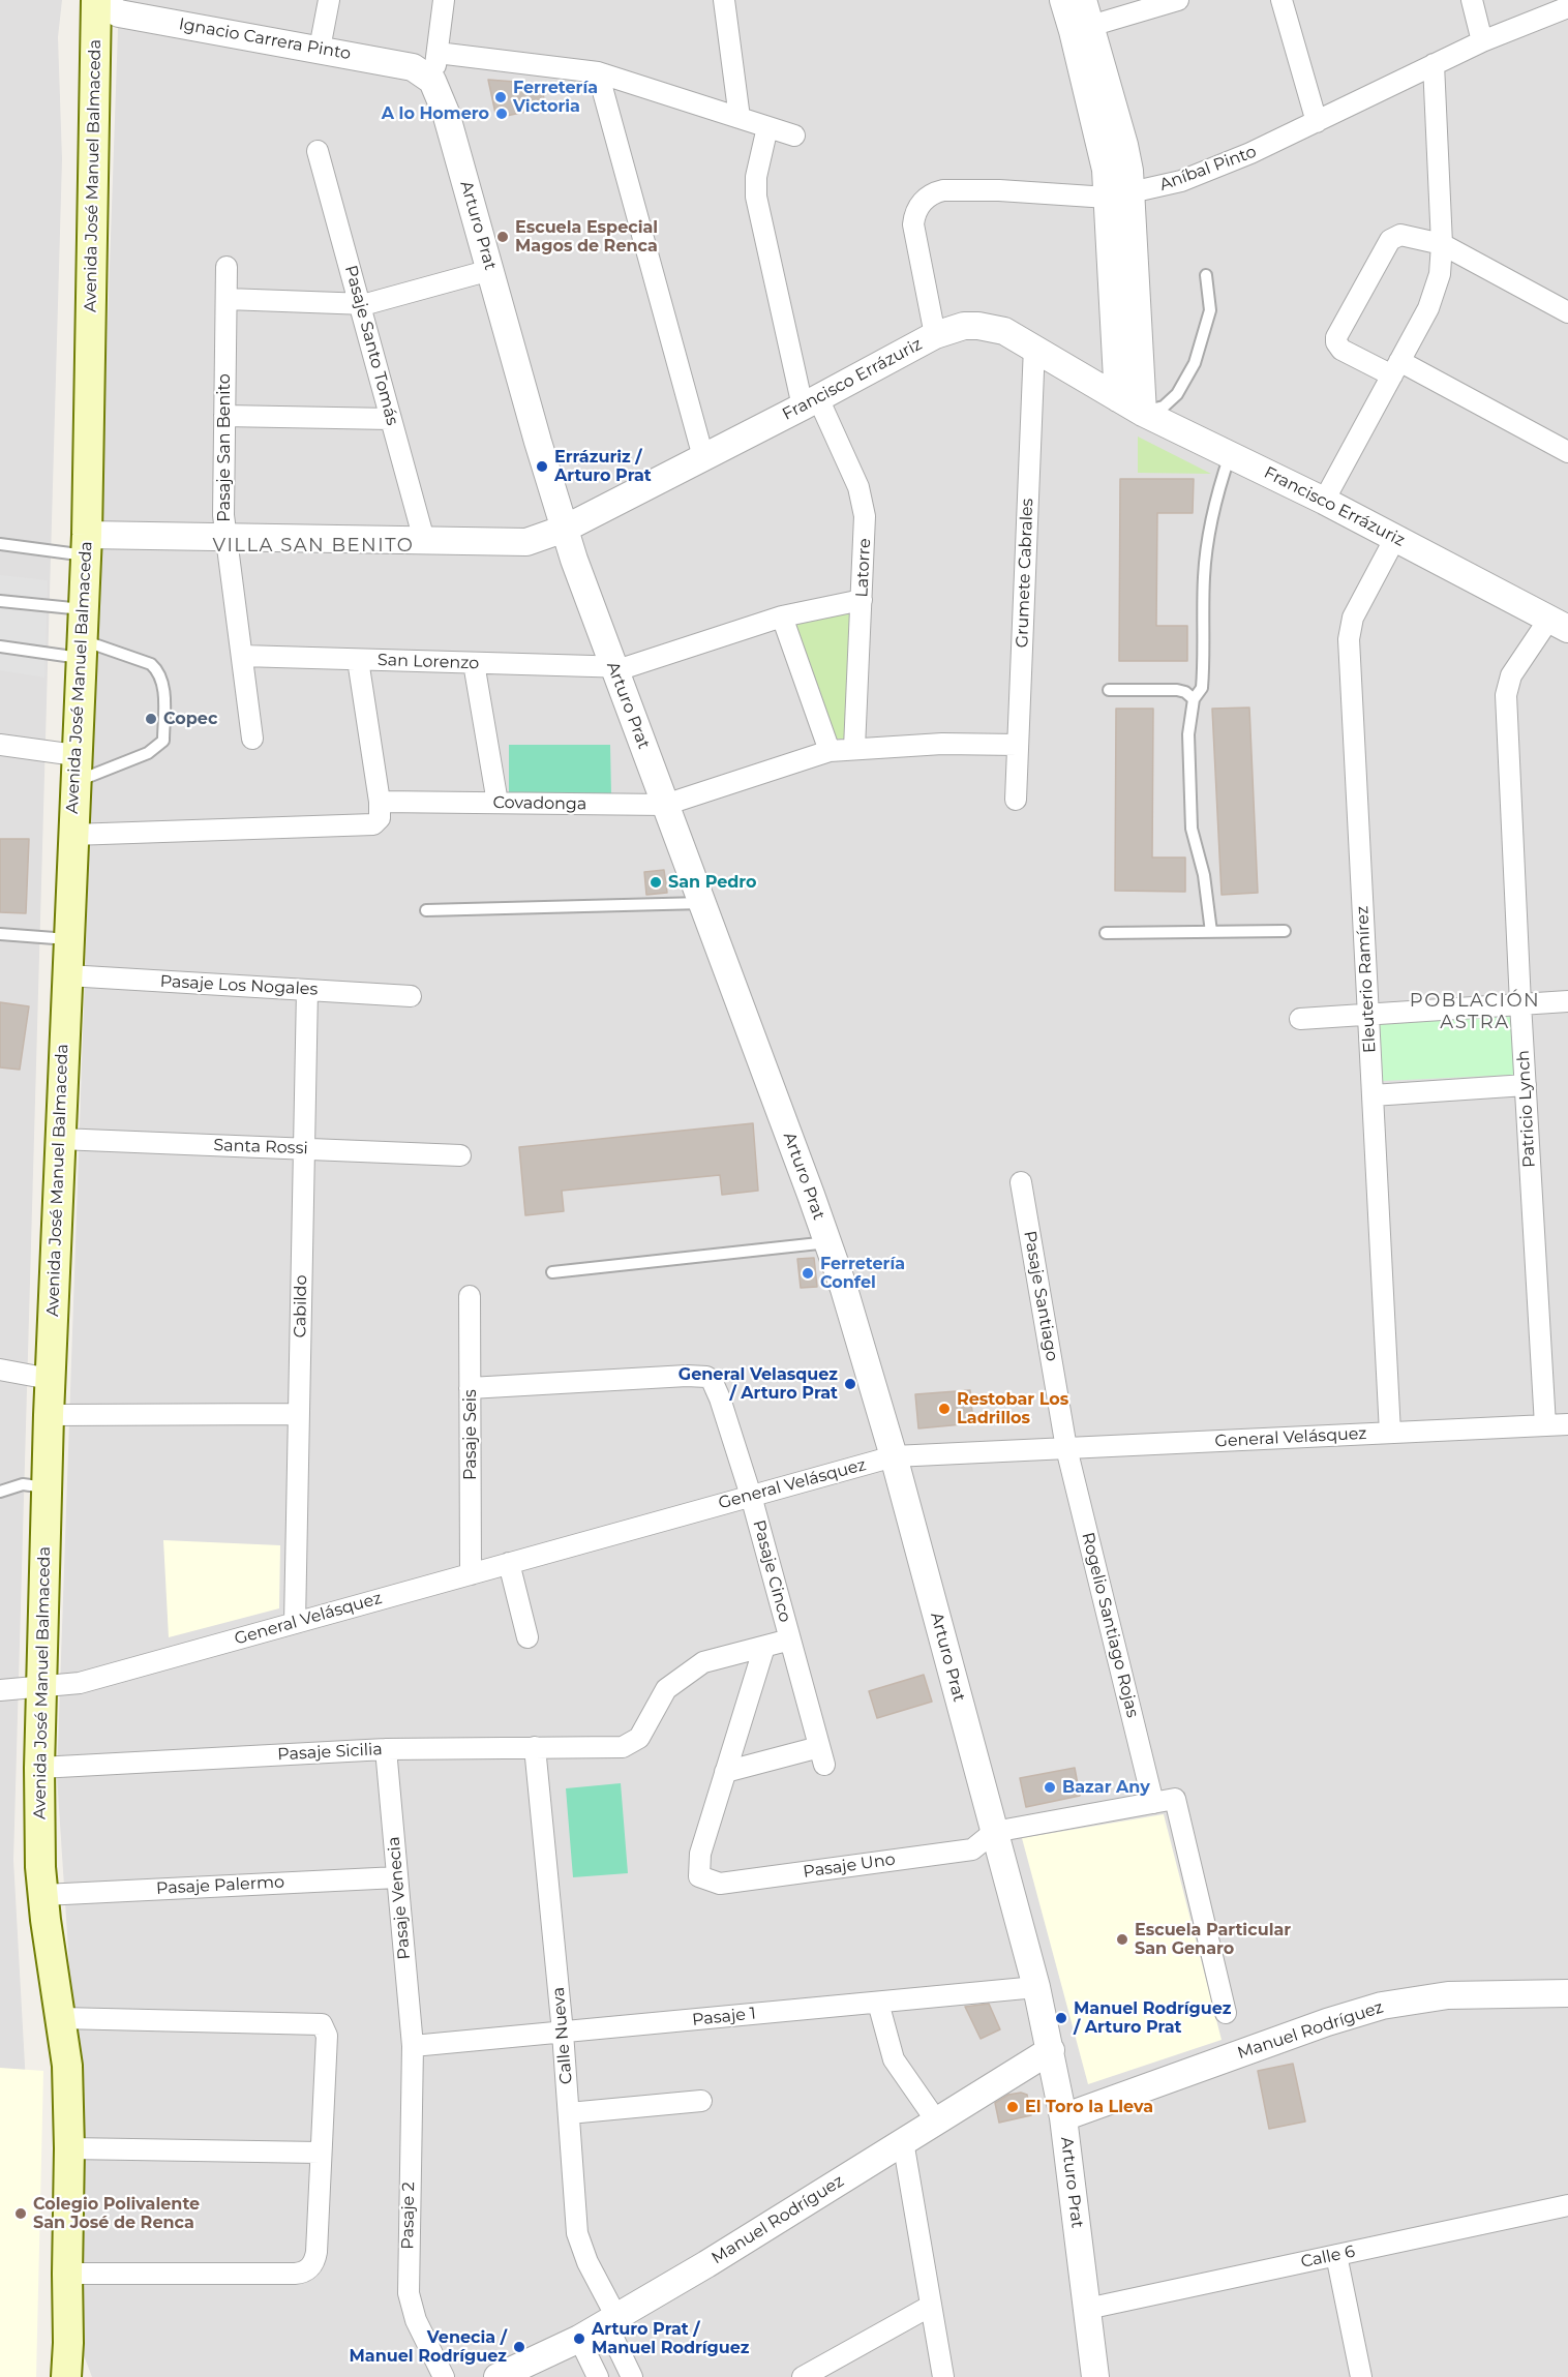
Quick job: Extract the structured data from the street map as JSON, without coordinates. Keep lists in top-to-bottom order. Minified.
{"streets":{"main road":["Avenida José Manuel Balmaceda"],"street":["Ignacio Carrera Pinto","Aníbal Pinto","Arturo Prat","Pasaje Santo Tomás","Francisco Errázuriz","Pasaje San Benito","Latorre","Grumete Cabrales","San Lorenzo","Covadonga","Eleuterio Ramírez","Pasaje Los Nogales","Patricio Lynch","Santa Rossi","Pasaje Santiago","Cabildo","Pasaje Seis","General Velásquez","Pasaje Cinco","Rogelio Santiago Rojas","Pasaje Sicilia","Pasaje Uno","Pasaje Palermo","Pasaje Venecia","Pasaje 1","Manuel Rodríguez","Calle Nueva","Pasaje 2","Calle 6"]},"crossings":[["Ignacio Carrera Pinto","Avenida José Manuel Balmaceda"],["Ignacio Carrera Pinto","Arturo Prat"],["Aníbal Pinto","Francisco Errázuriz"],["Avenida José Manuel Balmaceda","Francisco Errázuriz"],["Avenida José Manuel Balmaceda","Pasaje Los Nogales"],["Avenida José Manuel Balmaceda","Santa Rossi"],["Avenida José Manuel Balmaceda","General Velásquez"],["Avenida José Manuel Balmaceda","Pasaje Sicilia"],["Avenida José Manuel Balmaceda","Pasaje Palermo"],["Arturo Prat","Francisco Errázuriz"],["Arturo Prat","San Lorenzo"],["Arturo Prat","Covadonga"],["Arturo Prat","General Velásquez"],["Arturo Prat","Pasaje Uno"],["Arturo Prat","Pasaje 1"],["Arturo Prat","Manuel Rodríguez"],["Arturo Prat","Calle 6"],["Pasaje Santo Tomás","Francisco Errázuriz"],["Francisco Errázuriz","Pasaje San Benito"],["Francisco Errázuriz","Latorre"],["Francisco Errázuriz","Grumete Cabrales"],["Francisco Errázuriz","Eleuterio Ramírez"],["Francisco Errázuriz","Patricio Lynch"],["Pasaje San Benito","San Lorenzo"],["Latorre","San Lorenzo"],["Latorre","Covadonga"],["Grumete Cabrales","Covadonga"],["Eleuterio Ramírez","General Velásquez"],["Pasaje Los Nogales","Cabildo"],["Patricio Lynch","General Velásquez"],["Santa Rossi","Cabildo"],["Pasaje Santiago","General Velásquez"],["Pasaje Santiago","Rogelio Santiago Rojas"],["Cabildo","General Velásquez"],["Pasaje Seis","General Velásquez"],["Pasaje Seis","Pasaje Cinco"],["General Velásquez","Pasaje Cinco"],["General Velásquez","Rogelio Santiago Rojas"],["Pasaje Cinco","Pasaje Uno"],["Pasaje Sicilia","Pasaje Venecia"],["Pasaje Sicilia","Calle Nueva"],["Pasaje Palermo","Pasaje Venecia"],["Pasaje Venecia","Pasaje 1"],["Pasaje Venecia","Pasaje 2"],["Pasaje 1","Calle Nueva"],["Pasaje 1","Pasaje 2"],["Manuel Rodríguez","Calle Nueva"]],"districts":["VILLA SAN BENITO","POBLACIÓN ASTRA"],"places":["Ferretería Victoria","A lo Homero","Escuela Especial Magos de Renca","Errázuriz / Arturo Prat","Copec","San Pedro","Ferretería Confel","General Velasquez / Arturo Prat","Restobar Los Ladrillos","Bazar Any","Escuela Particular San Genaro","Manuel Rodríguez / Arturo Prat","El Toro la Lleva","Colegio Polivalente San José de Renca","Arturo Prat / Manuel Rodríguez","Venecia / Manuel Rodríguez"]}
